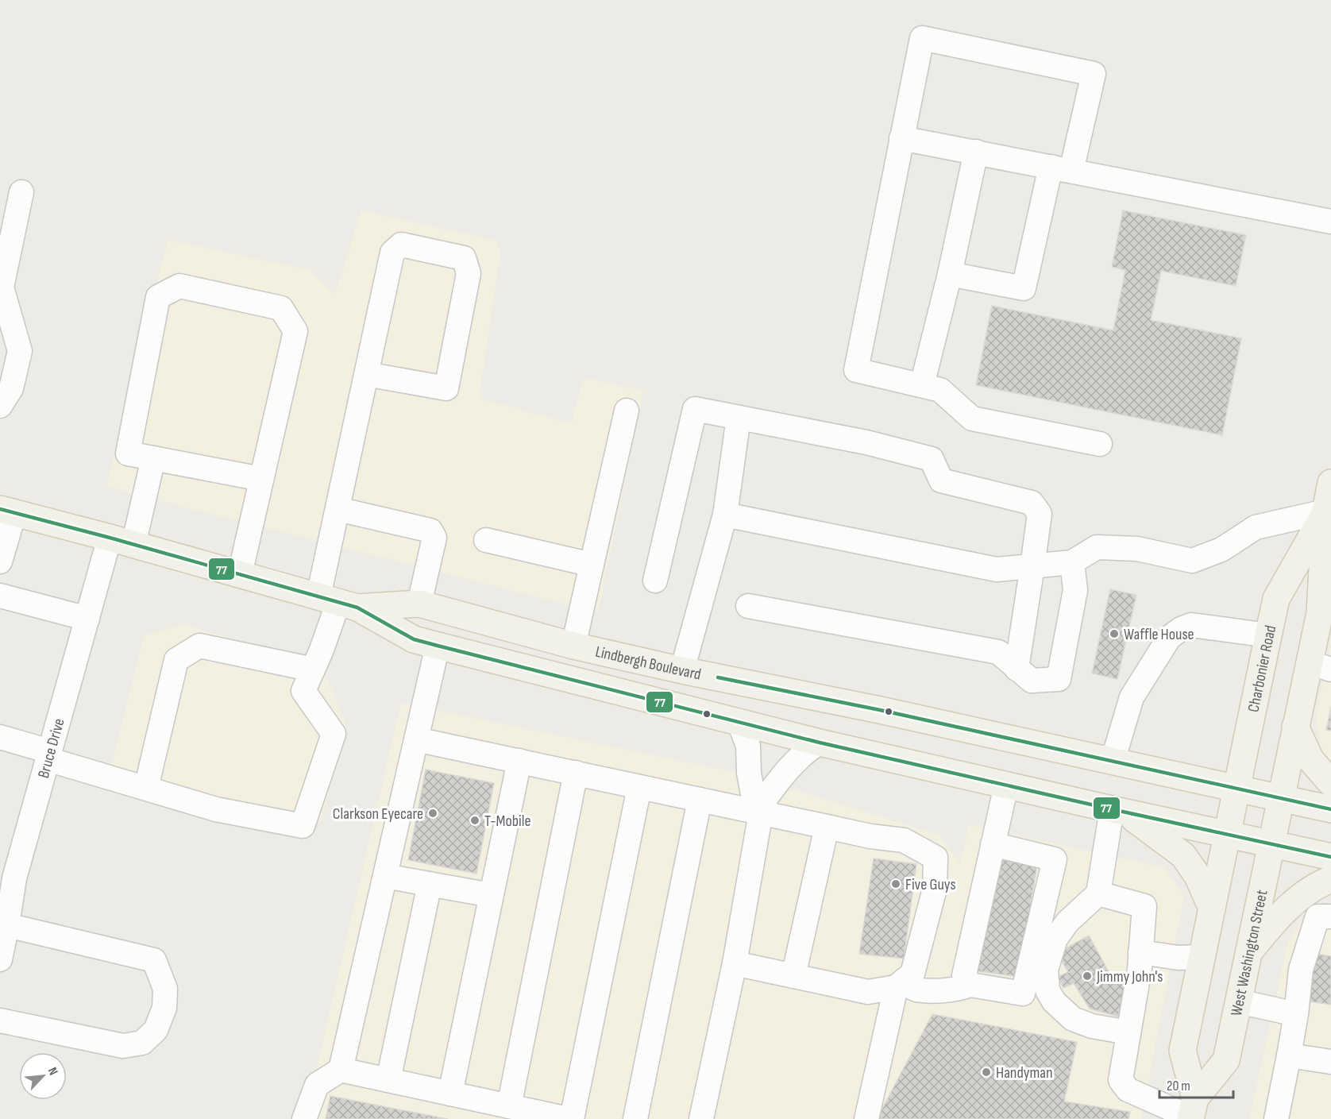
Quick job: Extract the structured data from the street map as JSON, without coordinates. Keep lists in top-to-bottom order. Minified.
{"streets":{"main road":["Lindbergh Boulevard","Charbonier Road","West Washington Street"],"street":["Bruce Drive"]},"crossings":[["Lindbergh Boulevard","Charbonier Road"],["Lindbergh Boulevard","Bruce Drive"],["Lindbergh Boulevard","West Washington Street"],["Charbonier Road","West Washington Street"]],"places":["Waffle House","Clarkson Eyecare","T-Mobile","Five Guys","Jimmy John's","Handyman"],"lines":["transit line 77"],"scale_bar":"20 m","north":"top right"}
